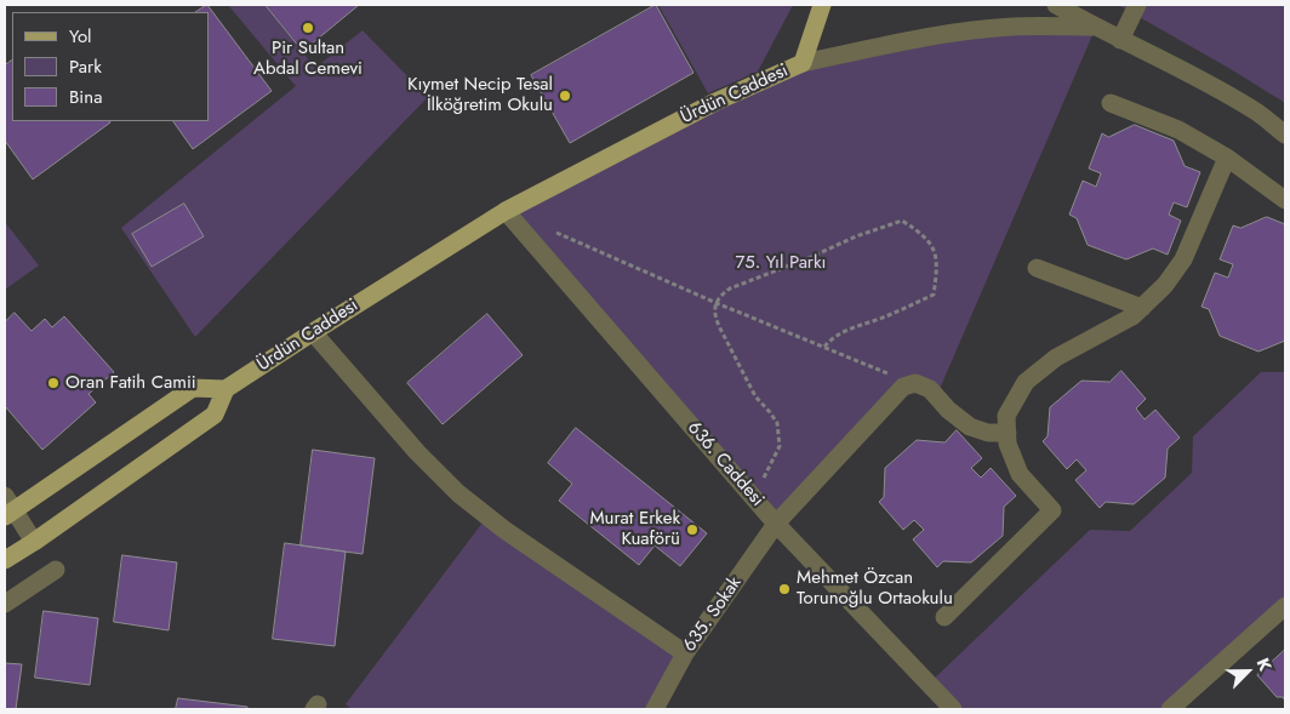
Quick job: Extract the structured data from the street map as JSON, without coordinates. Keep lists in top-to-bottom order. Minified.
{"streets":{"main road":["Ürdün Caddesi"],"street":["636. Caddesi","635. Sokak"]},"crossings":[["Ürdün Caddesi","636. Caddesi"],["636. Caddesi","635. Sokak"]],"parks":["75. Yıl Parkı"],"places":["Pir Sultan Abdal Cemevi","Kıymet Necip Tesal İlköğretim Okulu","Oran Fatih Camii","Murat Erkek Kuaförü","Mehmet Özcan Torunoğlu Ortaokulu"],"legend":["Yol","Park","Bina"],"north":"top right"}
